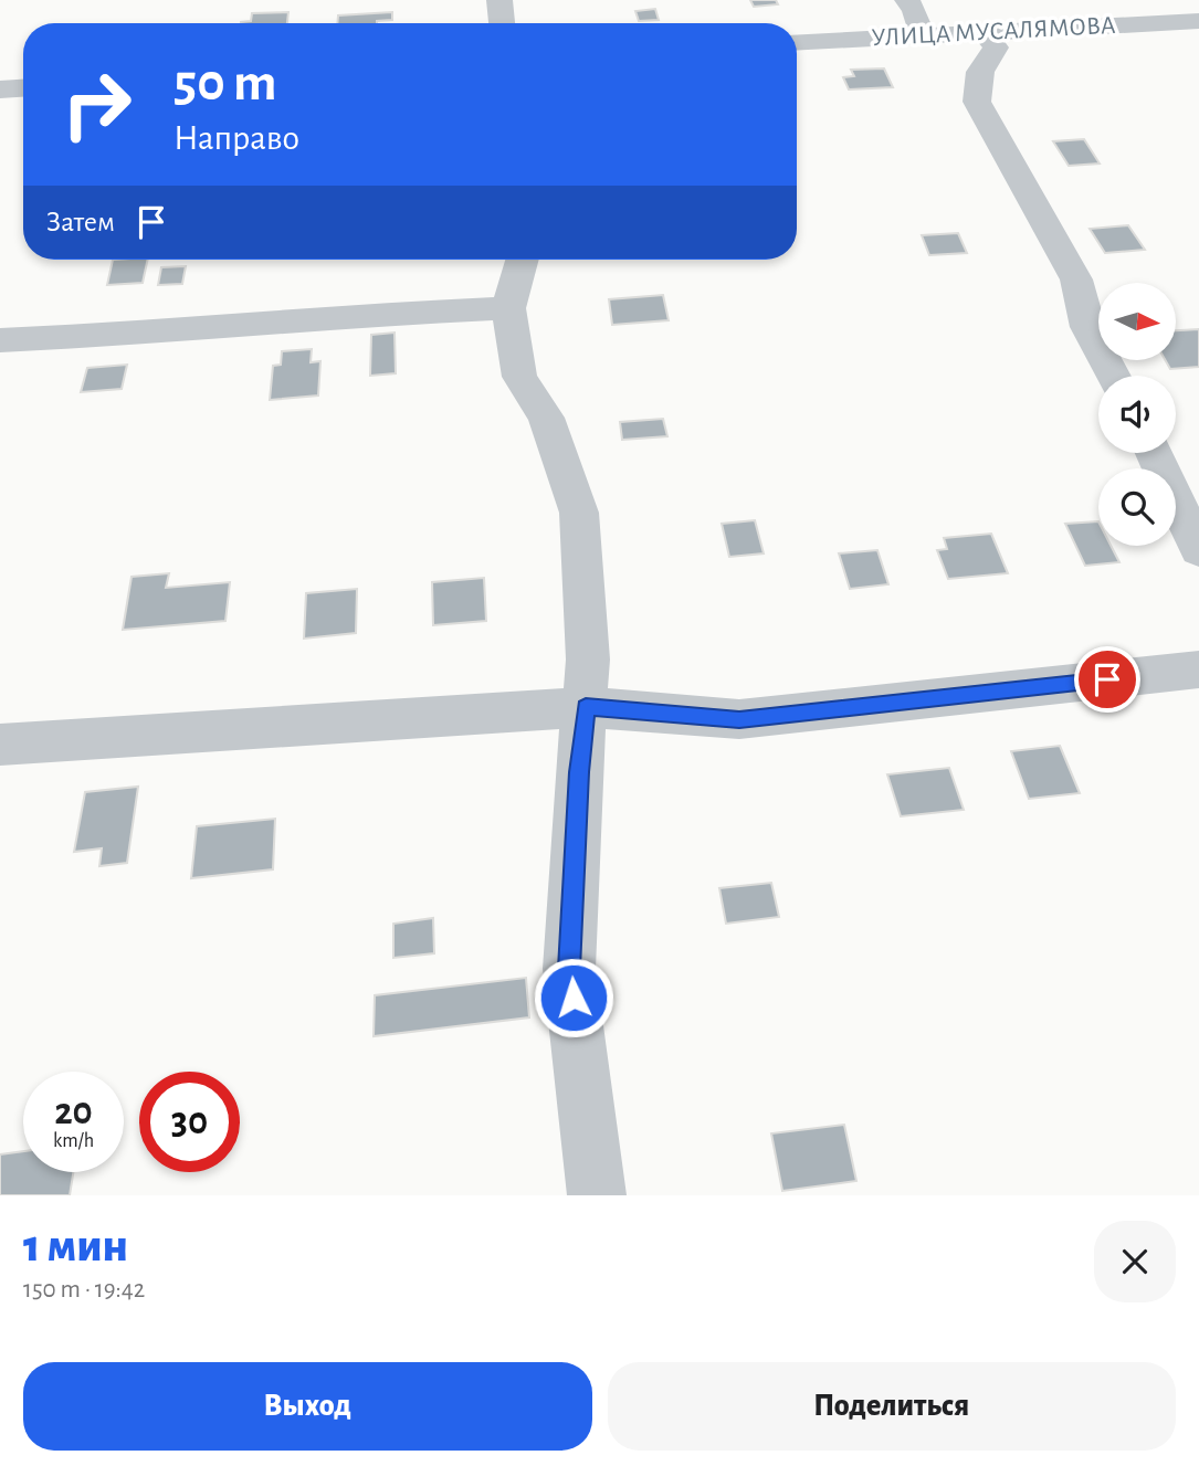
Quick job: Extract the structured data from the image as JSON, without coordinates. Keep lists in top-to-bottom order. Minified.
{"streets":{"street":["УЛИЦА МУСАЛЯМОВА"]},"north":"right","page":{"turn":["50 m","Направо"],"then":"Затем","speed":"20 km/h","limit":"30","heading":["1 мин","150 m · 19:42"],"buttons":["Выход","Поделиться"]}}
